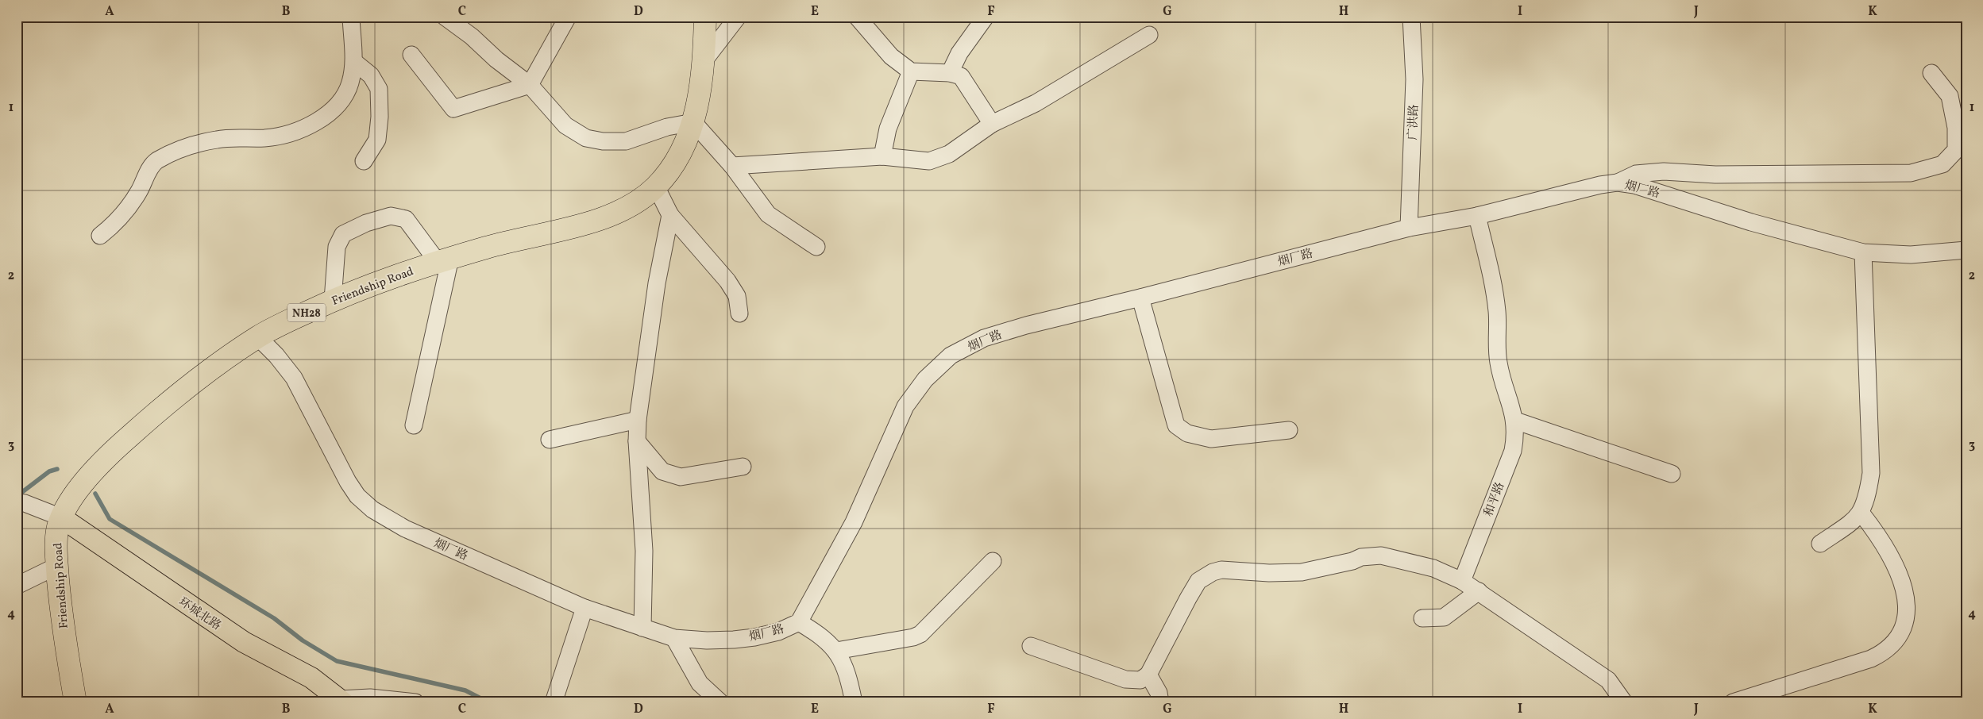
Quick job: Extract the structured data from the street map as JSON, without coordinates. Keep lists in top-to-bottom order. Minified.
{"streets":{"highway":["Friendship Road","NH28"],"main road":["环城北路"],"street":["广洪路","烟厂路","和平路"]},"crossings":[["广洪路","烟厂路"],["烟厂路","Friendship Road"],["烟厂路","和平路"],["Friendship Road","NH28"],["Friendship Road","环城北路"]],"grid":{"columns":["A","B","C","D","E","F","G","H","I","J","K"],"rows":["1","2","3","4"]}}
